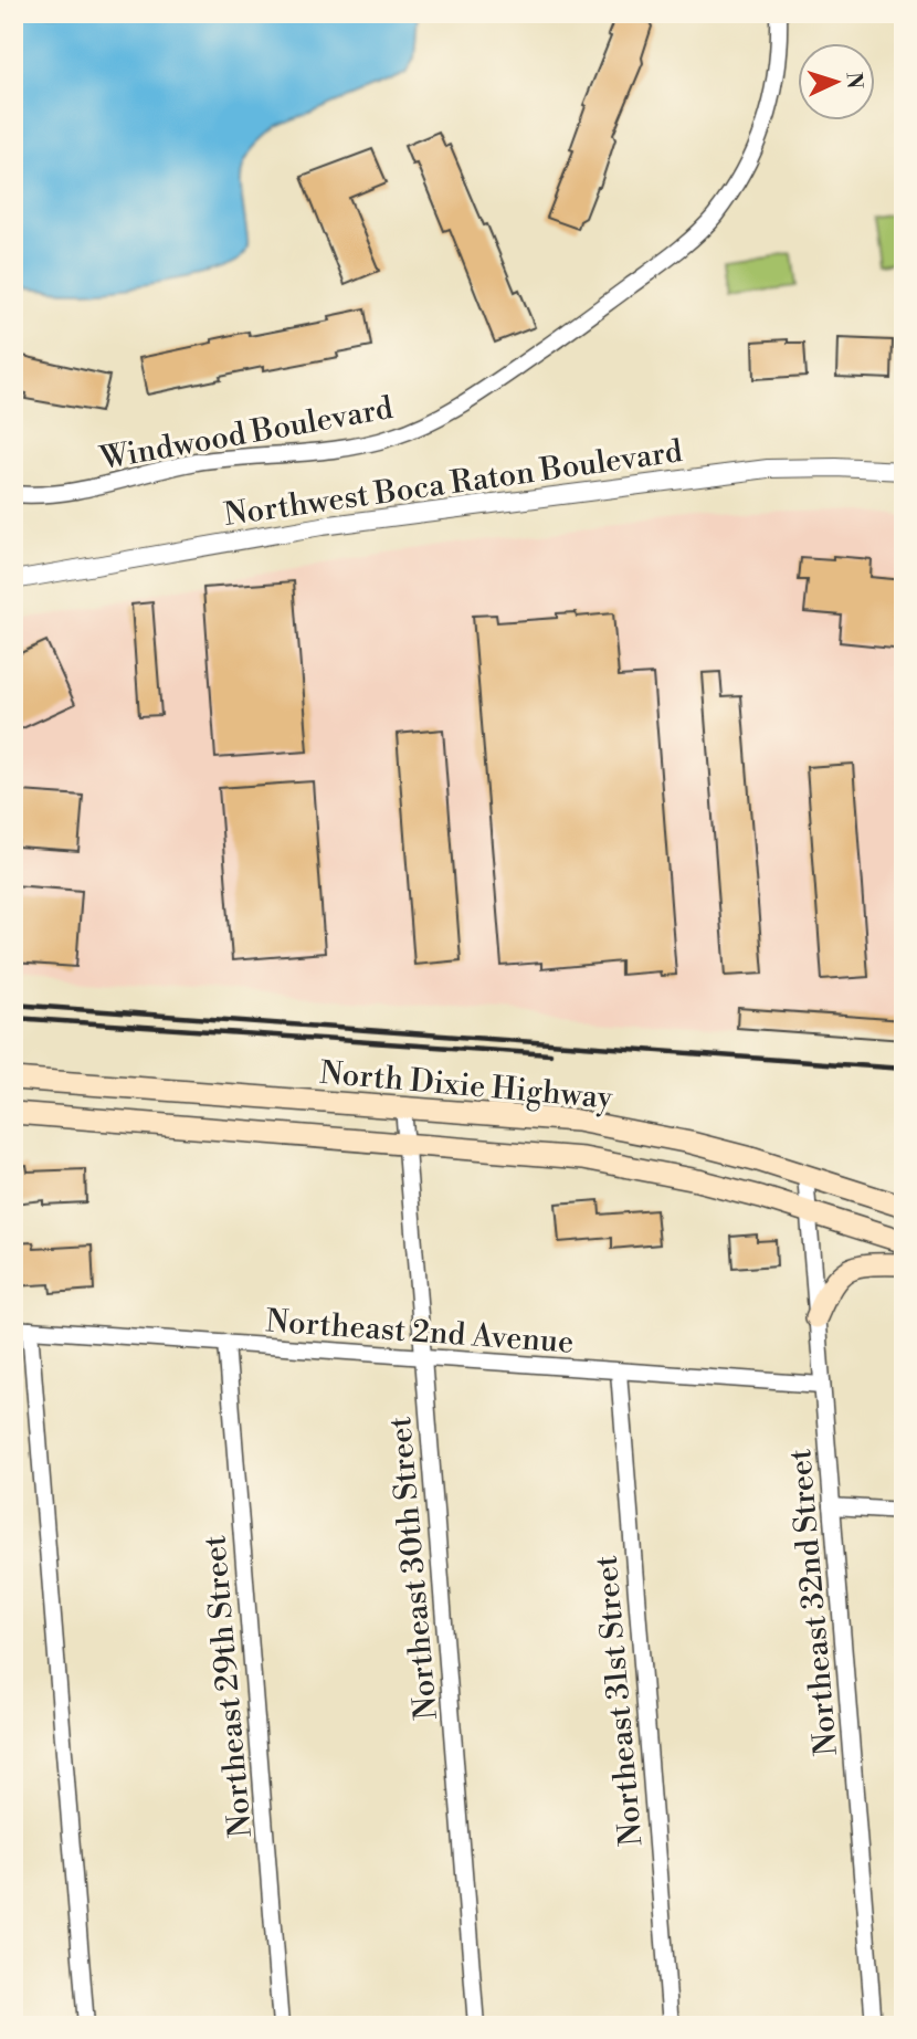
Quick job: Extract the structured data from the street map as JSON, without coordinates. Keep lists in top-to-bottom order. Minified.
{"streets":{"main road":["North Dixie Highway"],"street":["Windwood Boulevard","Northwest Boca Raton Boulevard","Northeast 2nd Avenue","Northeast 30th Street","Northeast 32nd Street","Northeast 29th Street","Northeast 31st Street"]},"crossings":[["North Dixie Highway","Northeast 30th Street"],["North Dixie Highway","Northeast 32nd Street"],["Northeast 2nd Avenue","Northeast 30th Street"],["Northeast 2nd Avenue","Northeast 32nd Street"],["Northeast 2nd Avenue","Northeast 29th Street"],["Northeast 2nd Avenue","Northeast 31st Street"]],"north":"right"}
